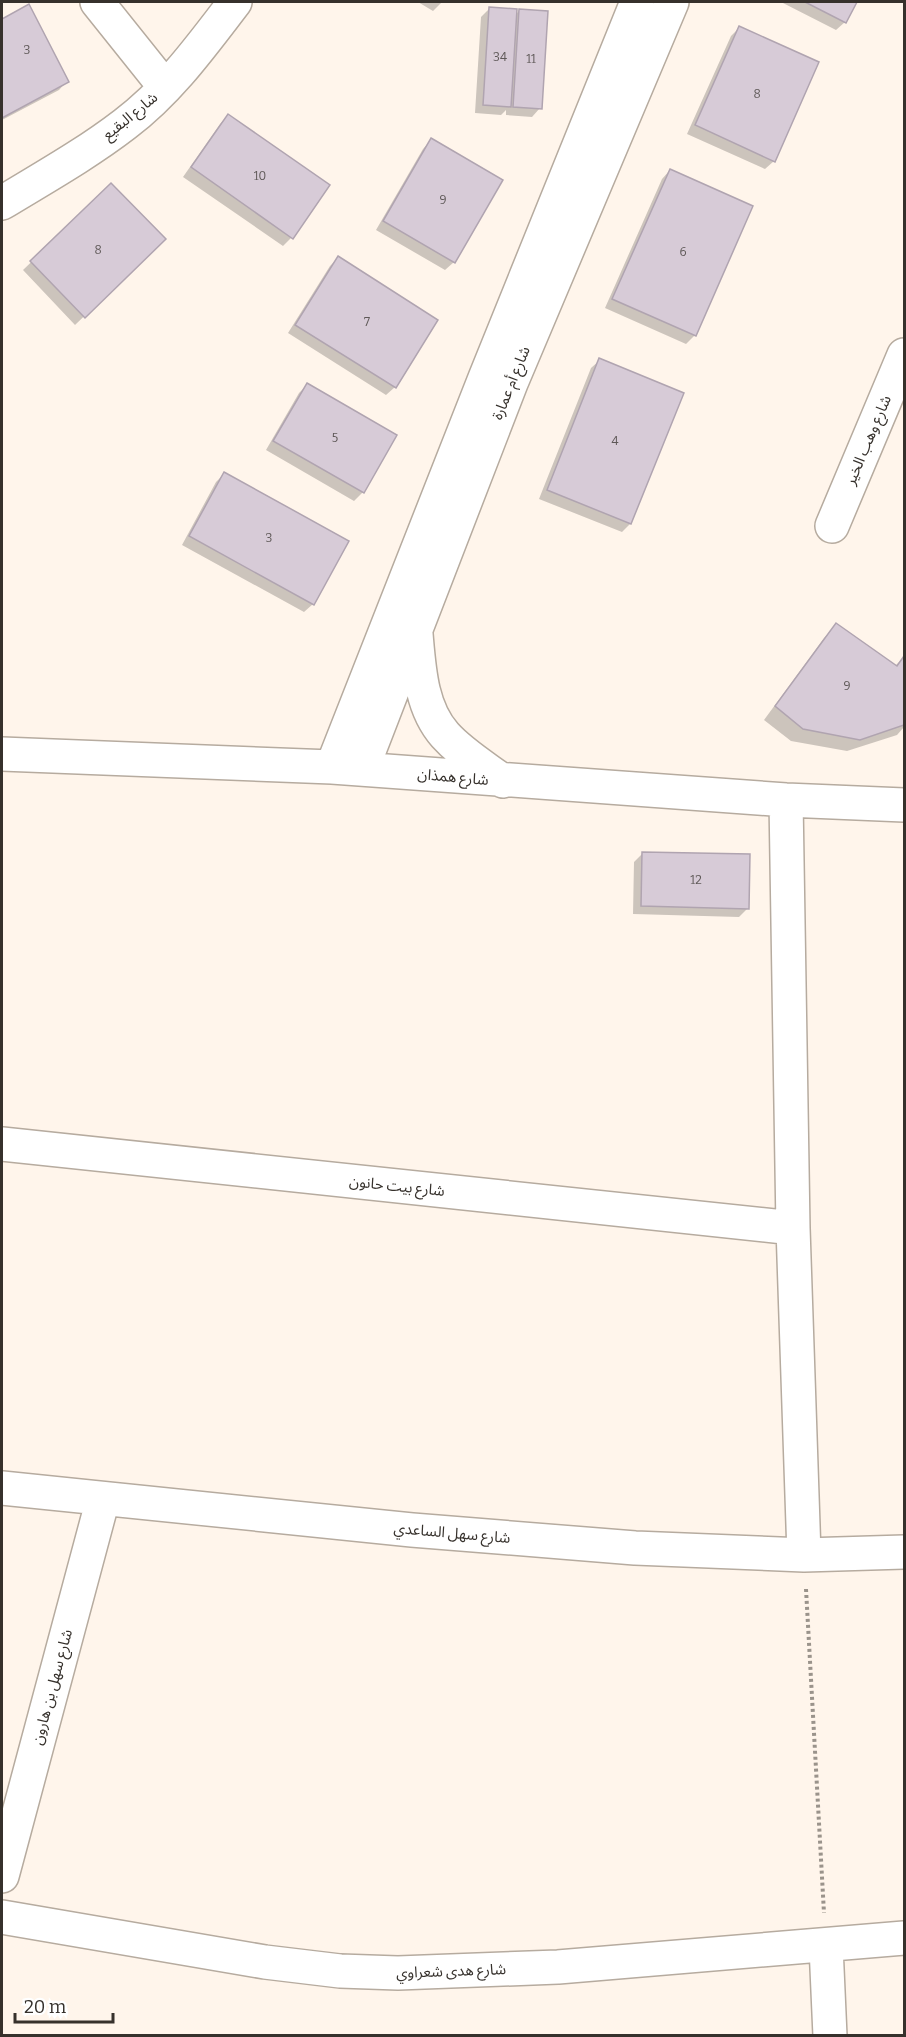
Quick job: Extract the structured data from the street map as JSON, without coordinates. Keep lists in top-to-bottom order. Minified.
{"streets":{"street":["شارع البقيع","شارع أم عمارة","شارع وهب الخير","شارع همذان","شارع بيت حانون","شارع سهل الساعدي","شارع سهل بن هارون","شارع هدى شعراوي"]},"crossings":[["شارع أم عمارة","شارع همذان"],["شارع سهل الساعدي","شارع سهل بن هارون"]],"house_numbers":["3","34","11","8","10","9","8","6","7","5","4","3","9","12"],"scale_bar":"20 m"}
